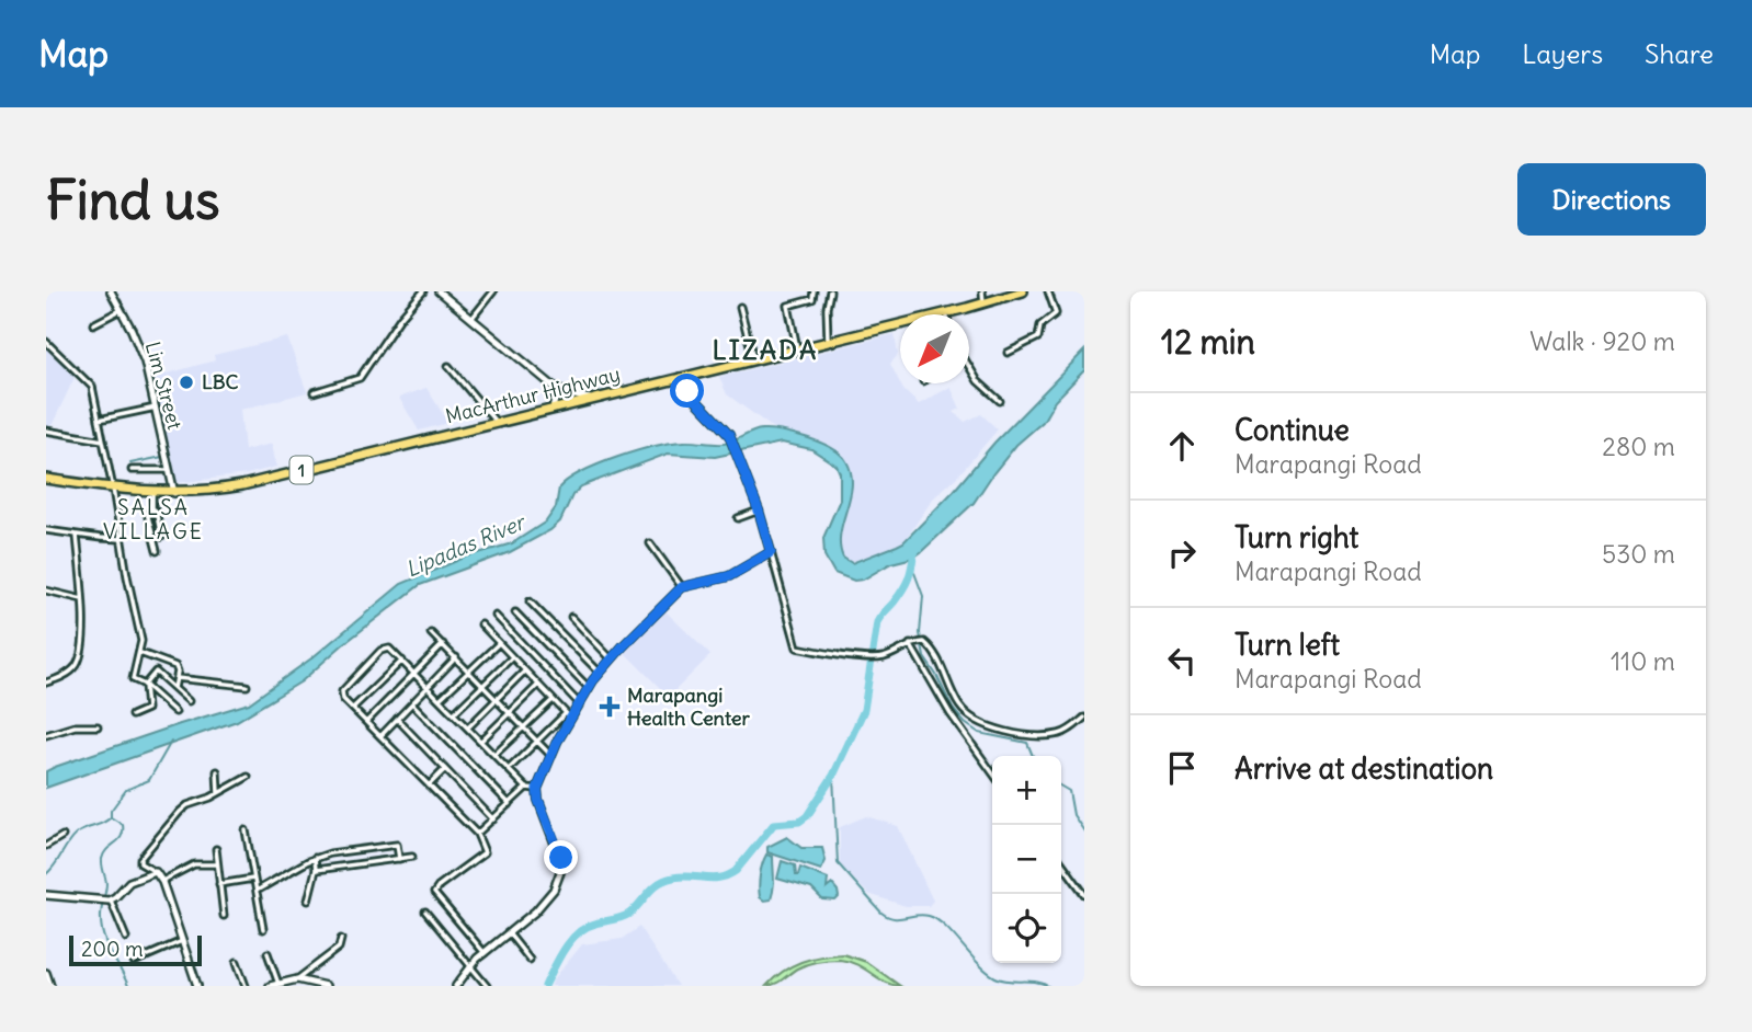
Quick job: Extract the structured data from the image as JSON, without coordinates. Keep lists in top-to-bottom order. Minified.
{"streets":{"highway":["MacArthur Highway","1"],"street":["Lim Street"]},"crossings":[["Lim Street","MacArthur Highway"]],"districts":["LIZADA","SALSA VILLAGE"],"water":["Lipadas River"],"places":{"other":["LBC"],"health":["Marapangi Health Center"]},"scale_bar":"200 m","north":"bottom left","page":{"header":"Map","nav":["Map","Layers","Share"],"buttons":"Directions","title":"Find us","heading":["12 min","Walk · 920 m"],"list":[["Continue","Marapangi Road","280 m"],["Turn right","Marapangi Road","530 m"],["Turn left","Marapangi Road","110 m"],"Arrive at destination"],"map_buttons":["+","−"],"scale":"200 m"}}
